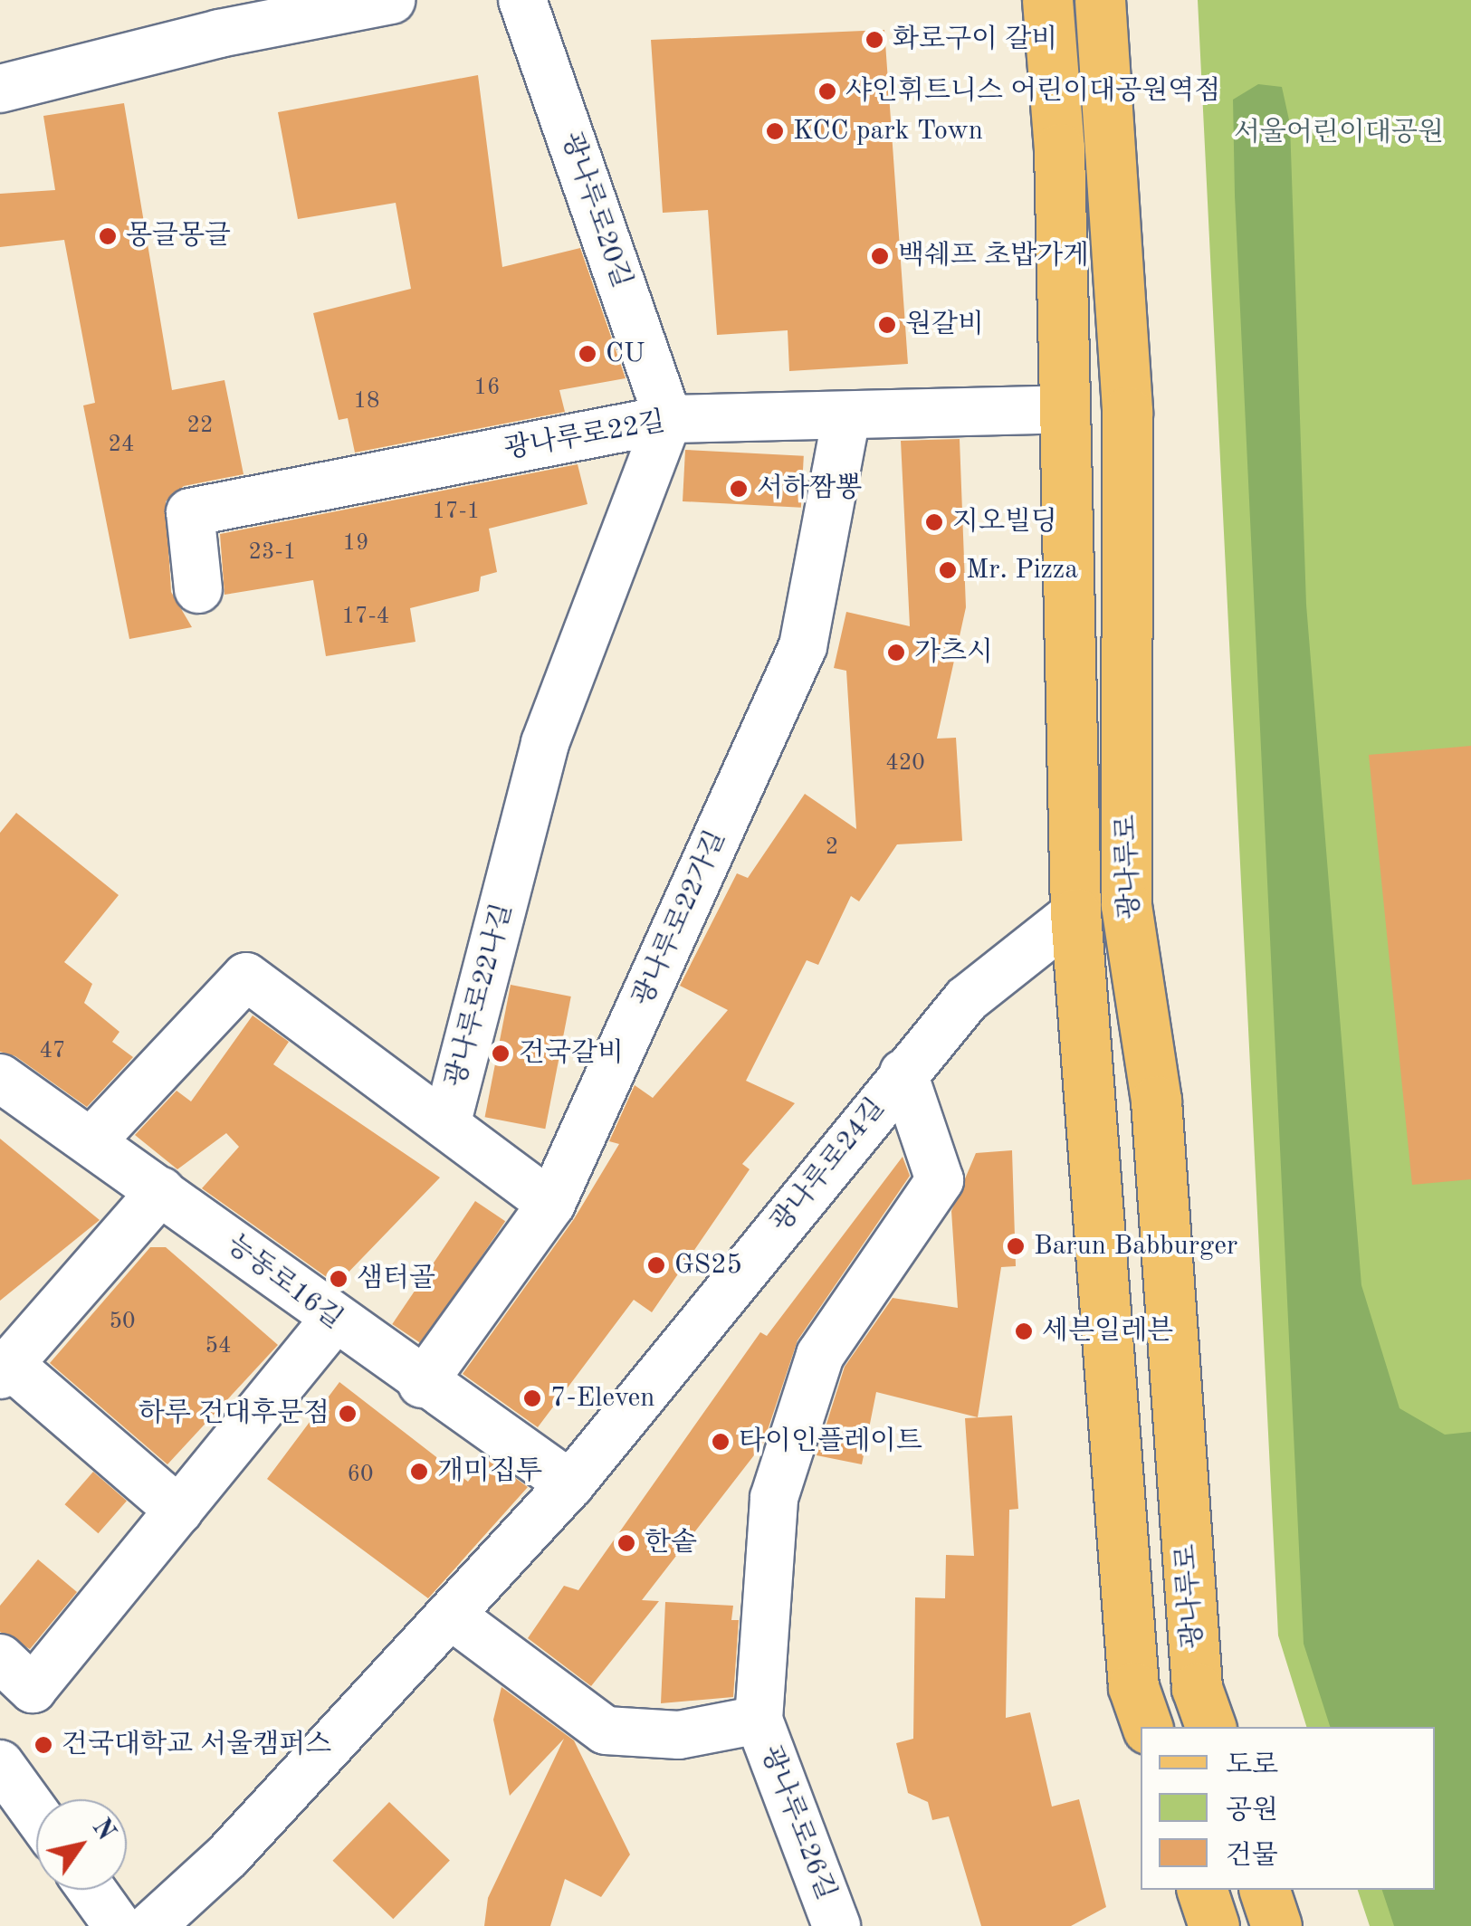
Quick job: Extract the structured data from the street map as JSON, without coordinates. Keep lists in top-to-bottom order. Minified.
{"streets":{"main road":["광나루로"],"street":["광나루로20길","광나루로22길","광나루로22가길","광나루로22나길","광나루로24길","능동로16길","광나루로26길"]},"crossings":[["광나루로20길","광나루로22길"],["광나루로20길","광나루로22나길"],["광나루로22길","광나루로"],["광나루로22길","광나루로22가길"],["광나루로22길","광나루로22나길"],["광나루로","광나루로24길"],["광나루로22가길","능동로16길"],["광나루로22나길","능동로16길"],["광나루로24길","능동로16길"]],"parks":["서울어린이대공원"],"places":["화로구이 갈비","샤인휘트니스 어린이대공원역점","KCC park Town","몽글몽글","백쉐프 초밥가게","원갈비","CU","서하짬뽕","지오빌딩","Mr. Pizza","가츠시","건국갈비","Barun Babburger","GS25","샘터골","세븐일레븐","7-Eleven","하루 건대후문점","타이인플레이트","개미집투","한솥","건국대학교 서울캠퍼스"],"house_numbers":["16","18","22","24","17-1","19","23-1","17-4","420","2","47","50","54","60"],"legend":["도로","공원","건물"],"north":"top right"}
